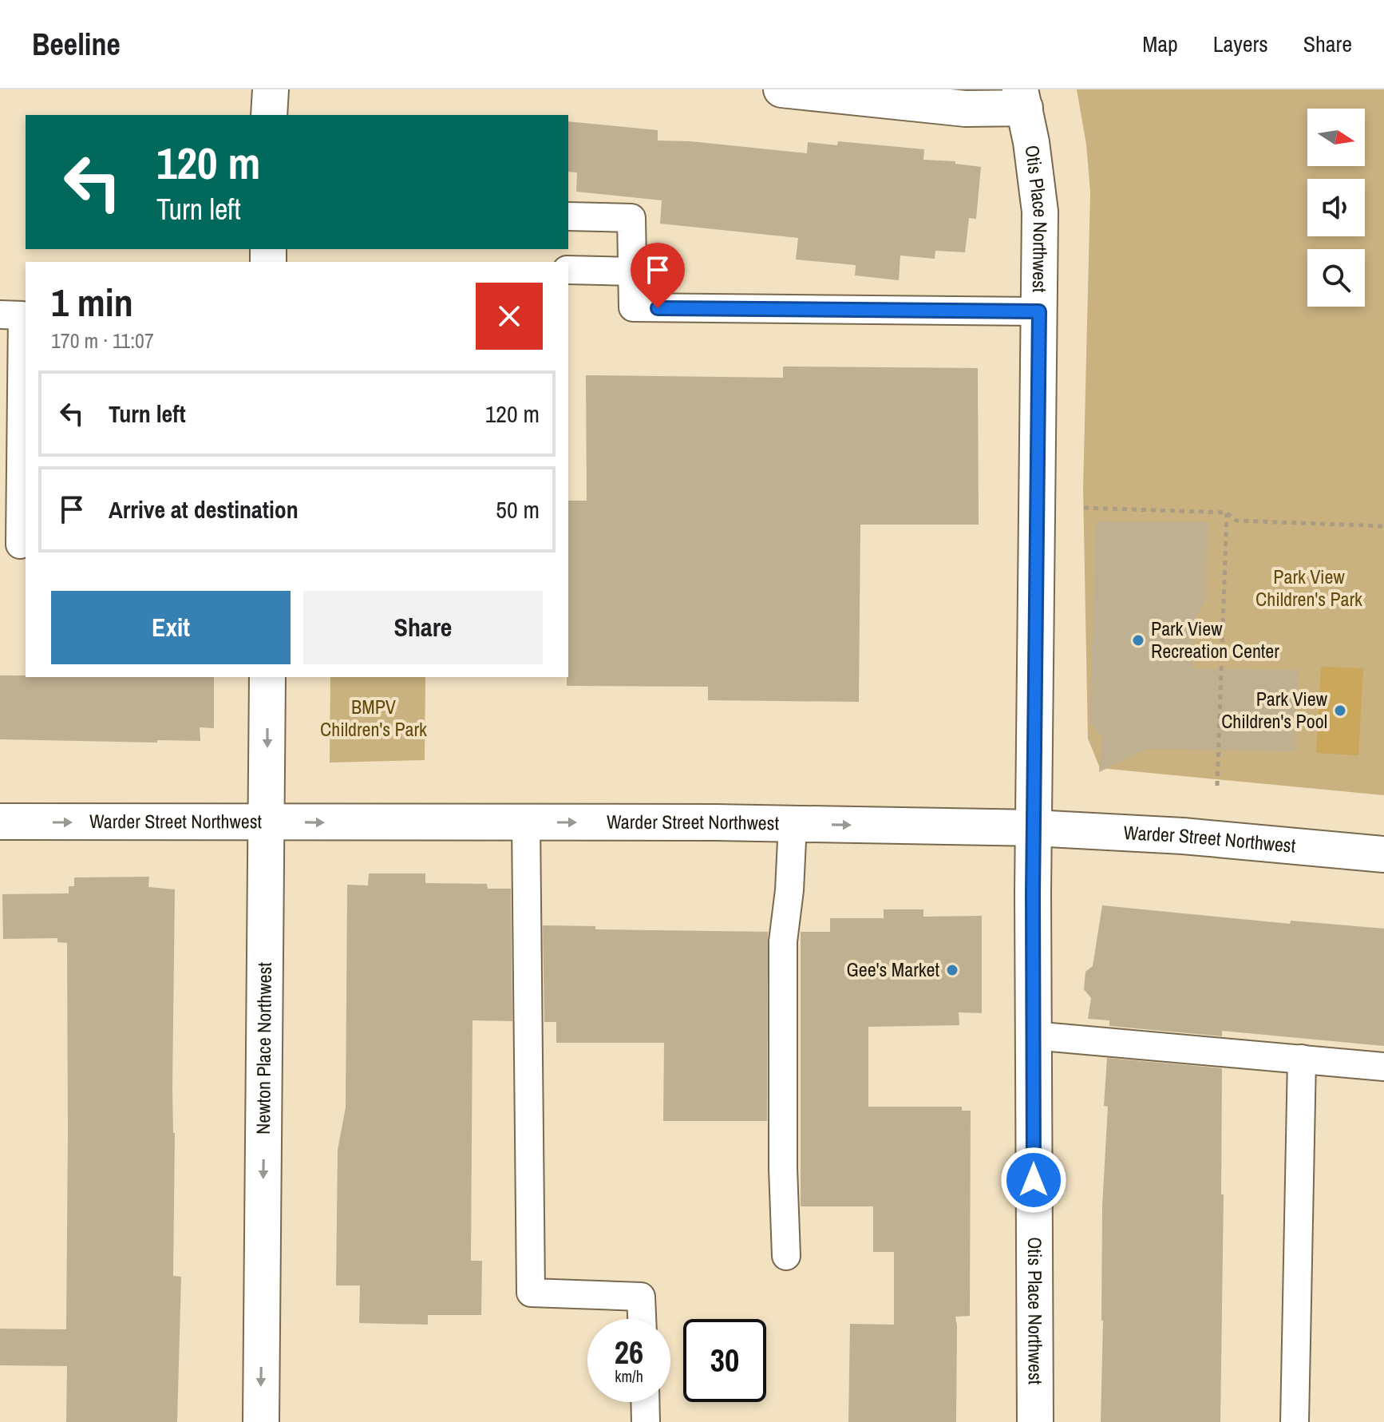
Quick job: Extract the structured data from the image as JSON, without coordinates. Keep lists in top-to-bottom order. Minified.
{"streets":{"street":["Otis Place Northwest","Warder Street Northwest","Newton Place Northwest"]},"crossings":[["Otis Place Northwest","Warder Street Northwest"],["Warder Street Northwest","Newton Place Northwest"]],"one_way":["Warder Street Northwest","Newton Place Northwest"],"parks":["Park View Children's Park","BMPV Children's Park"],"places":["Park View Recreation Center","Park View Children's Pool","Gee's Market"],"north":"right","page":{"header":"Beeline","nav":["Map","Layers","Share"],"turn":["120 m","Turn left"],"heading":["1 min","170 m · 11:07"],"list":[{"name":"Turn left","value":"120 m"},{"name":"Arrive at destination","value":"50 m"}],"buttons":["Exit","Share"],"speed":"26 km/h","limit":"30"}}
